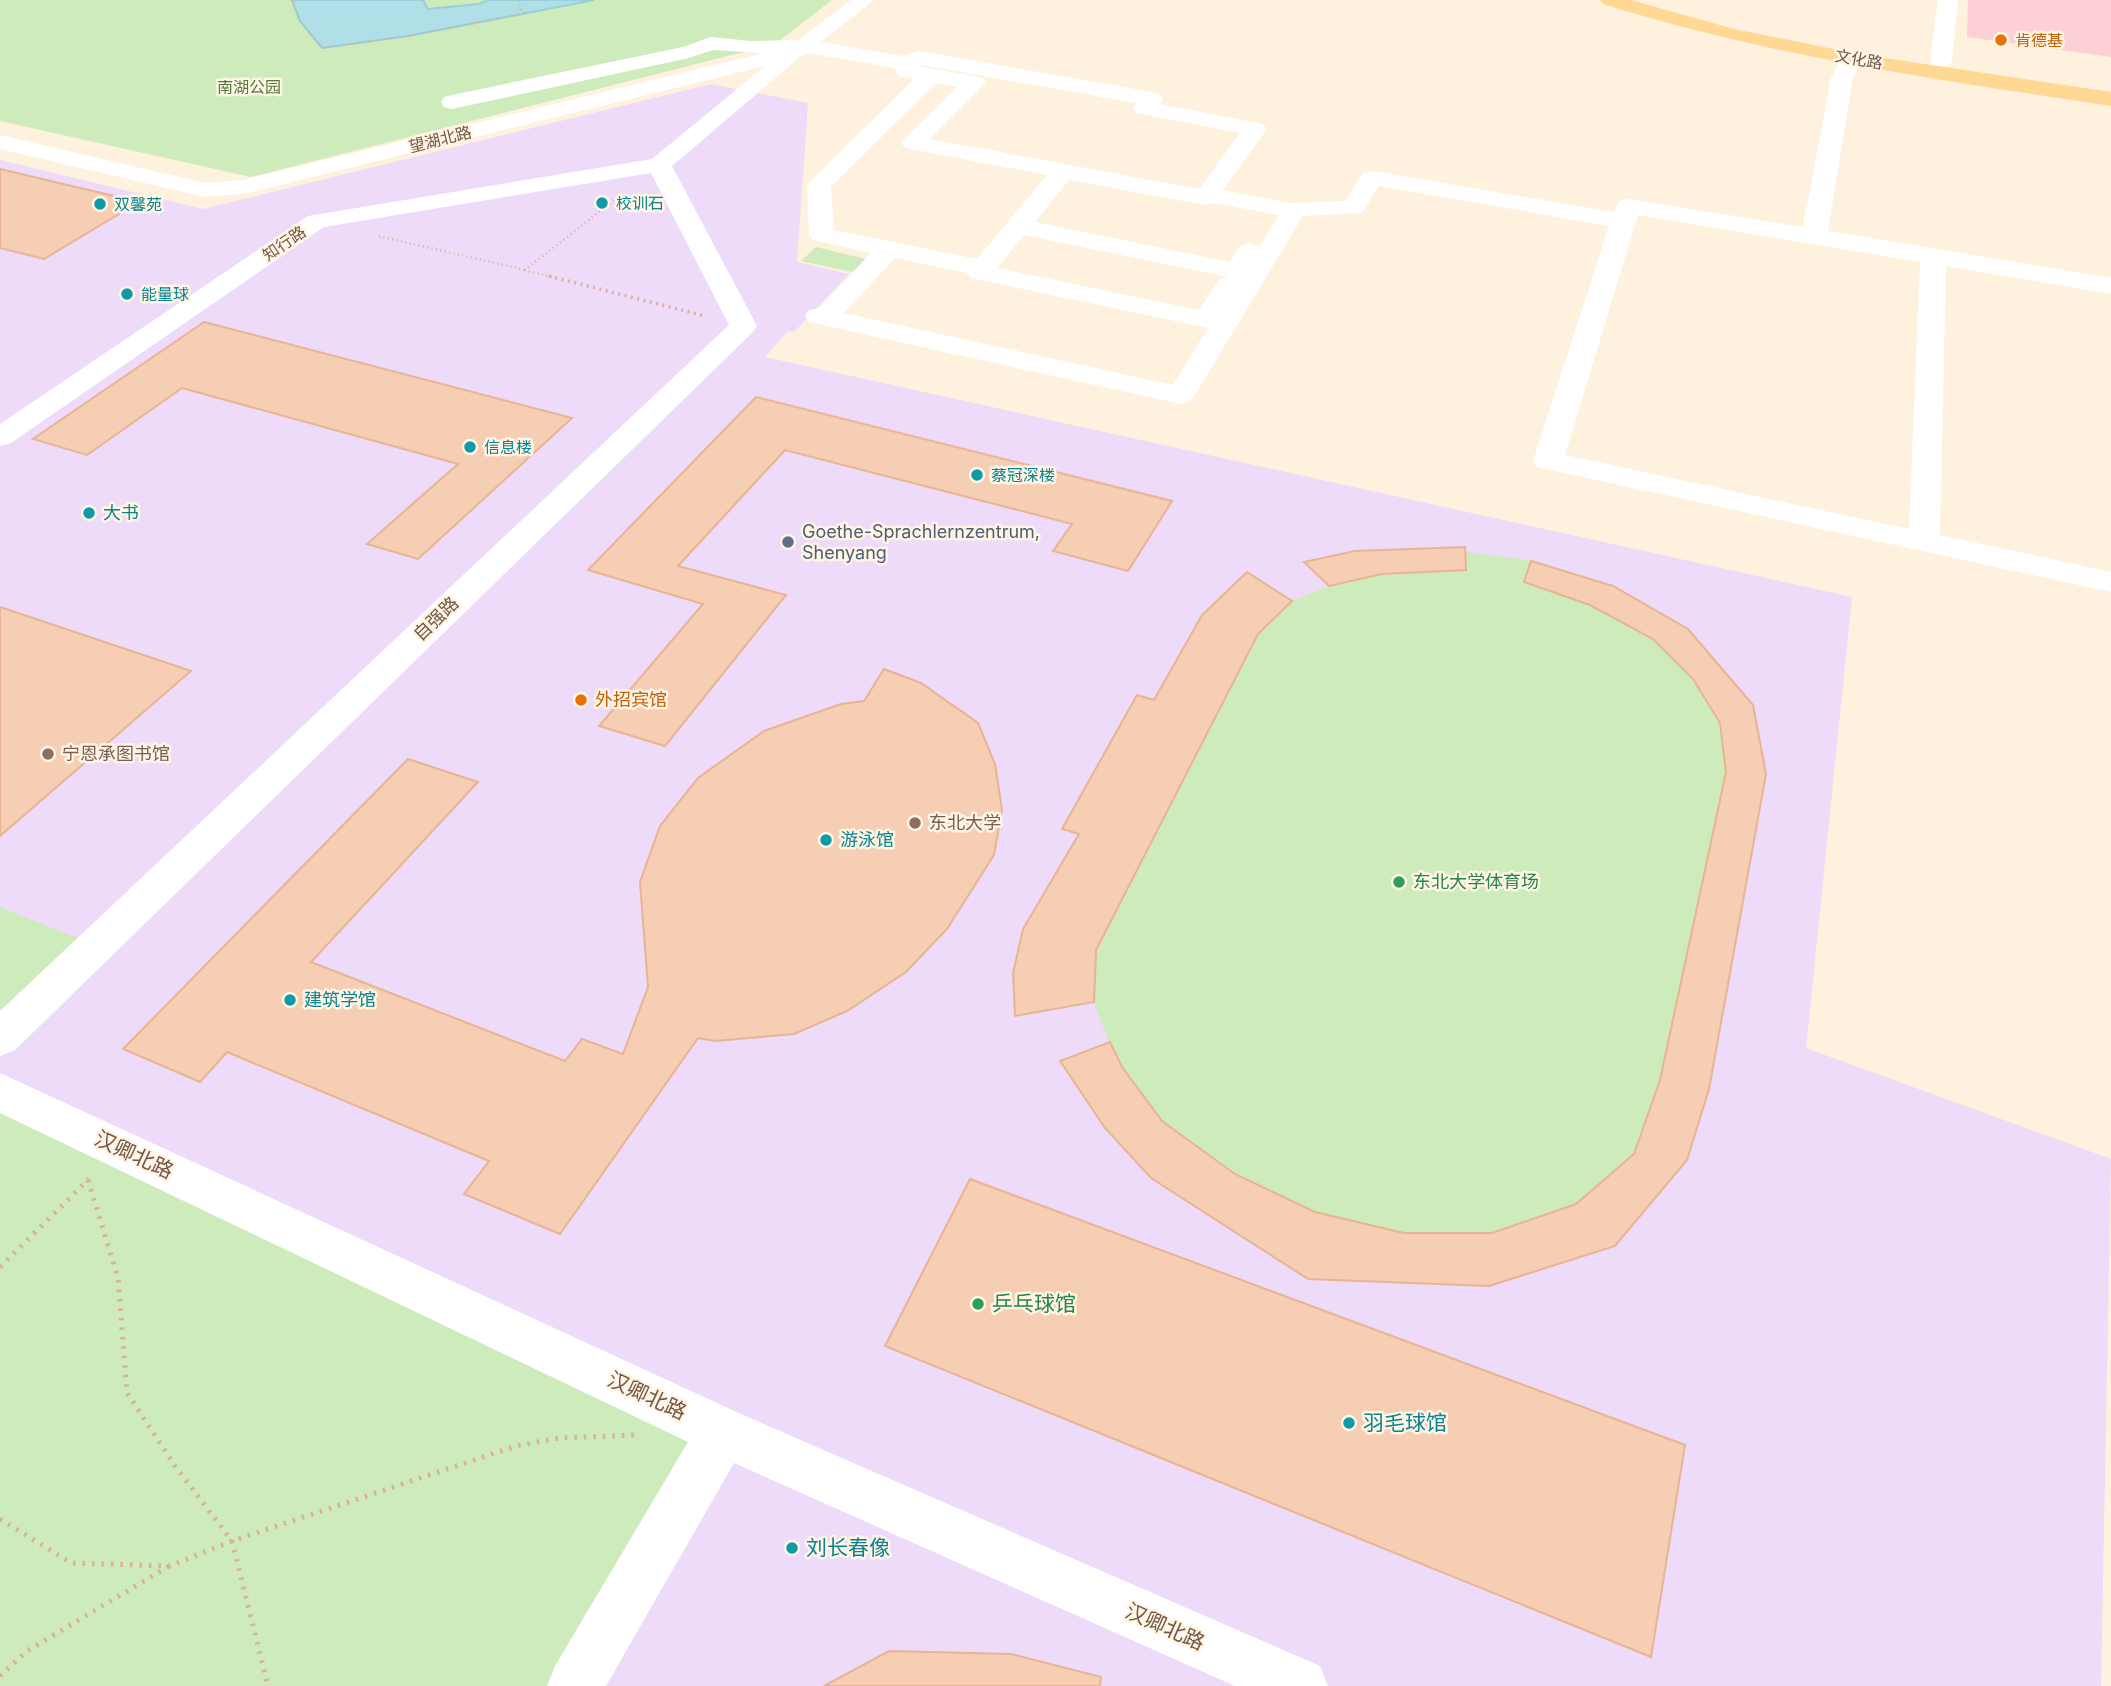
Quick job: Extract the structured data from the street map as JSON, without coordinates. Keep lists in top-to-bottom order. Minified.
{"streets":{"main road":["文化路"],"street":["望湖北路","知行路","自强路","汉卿北路"]},"parks":["南湖公园"],"places":["肯德基","校训石","双馨苑","能量球","信息楼","蔡冠深楼","大书","Goethe-Sprachlernzentrum, Shenyang","外招宾馆","宁恩承图书馆","东北大学","游泳馆","东北大学体育场","建筑学馆","乒乓球馆","羽毛球馆","刘长春像"]}
